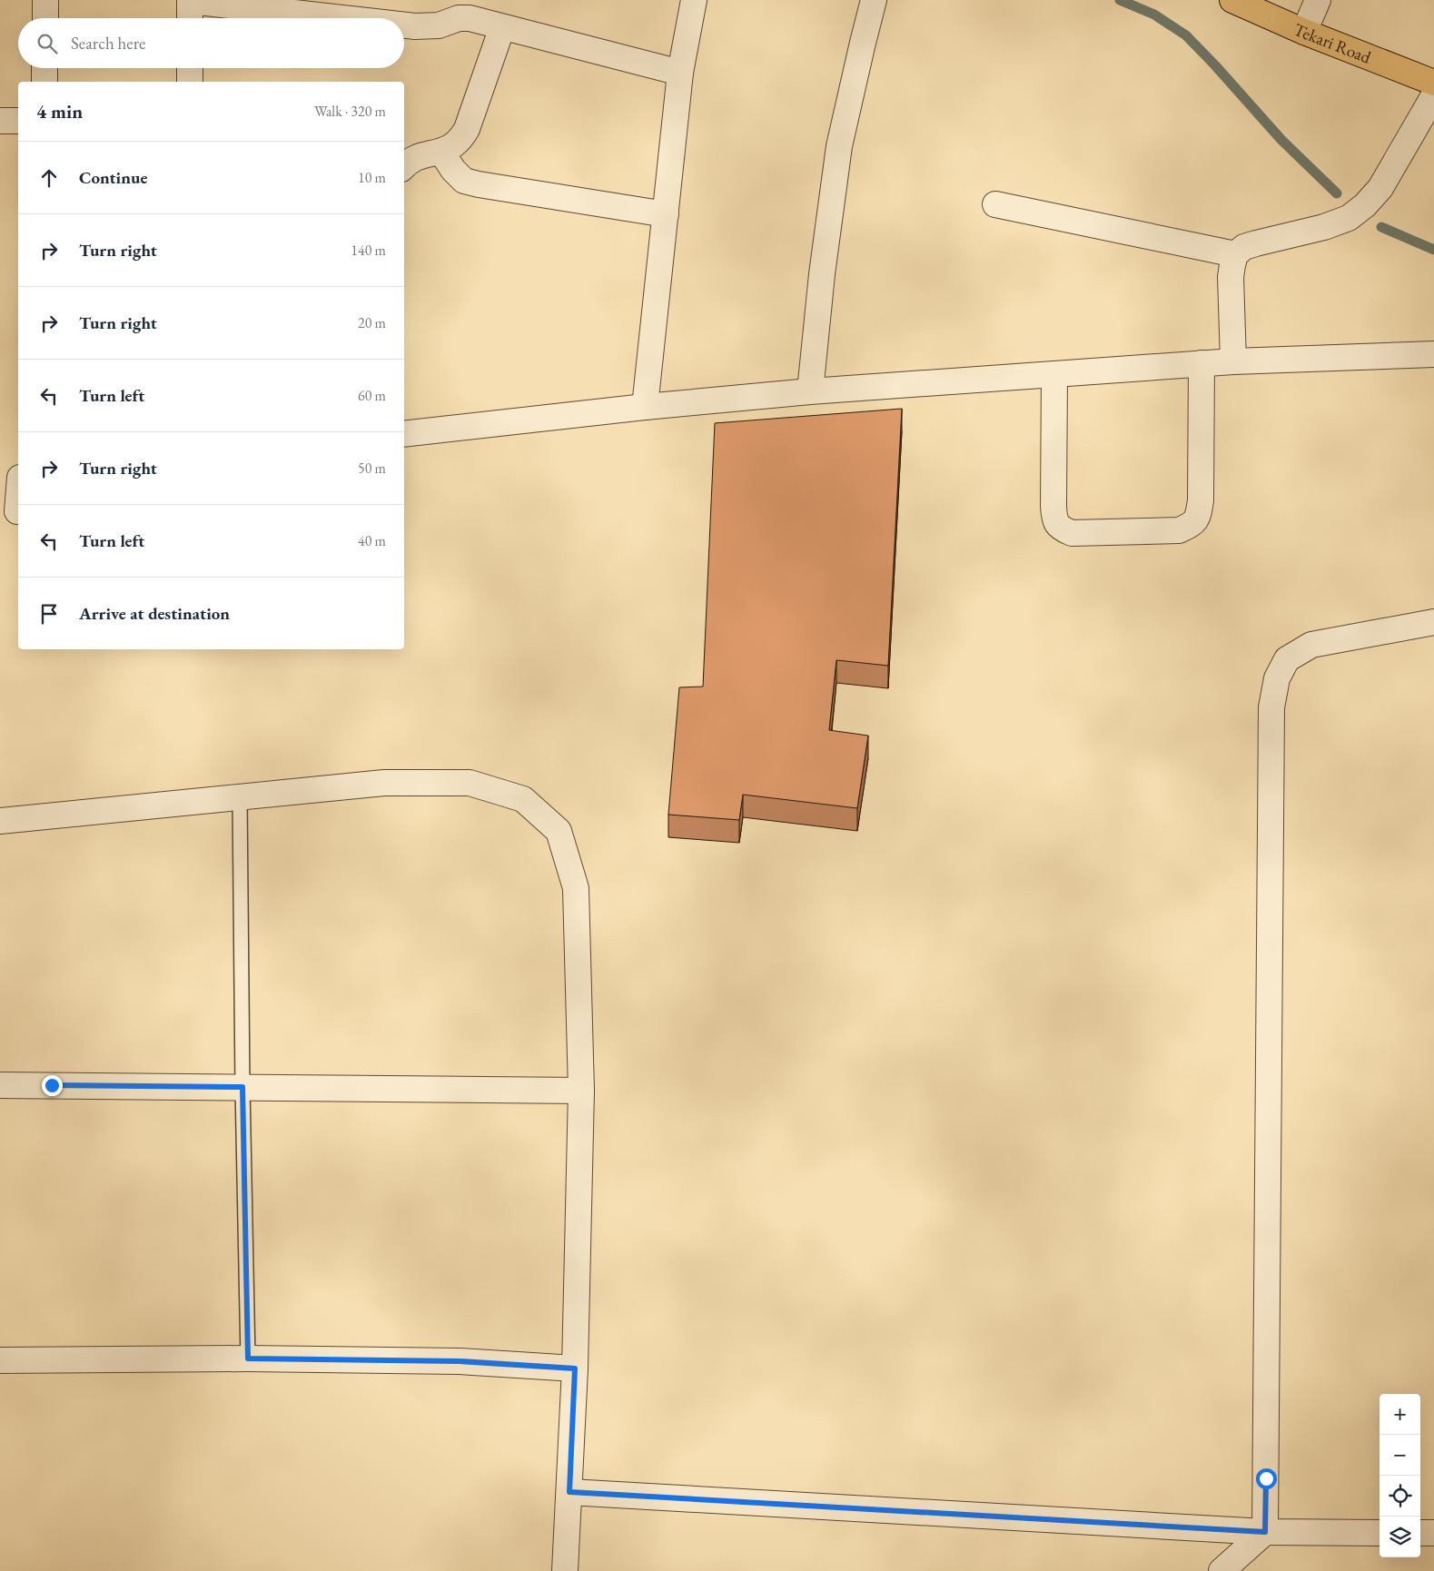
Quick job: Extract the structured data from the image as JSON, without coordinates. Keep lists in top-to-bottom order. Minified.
{"streets":{"highway":["Tekari Road"]},"page":{"search":"Search here","heading":["4 min","Walk · 320 m"],"list":[["Continue","10 m"],["Turn right","140 m"],["Turn right","20 m"],["Turn left","60 m"],["Turn right","50 m"],["Turn left","40 m"],"Arrive at destination"],"map_buttons":["+","−"]}}
